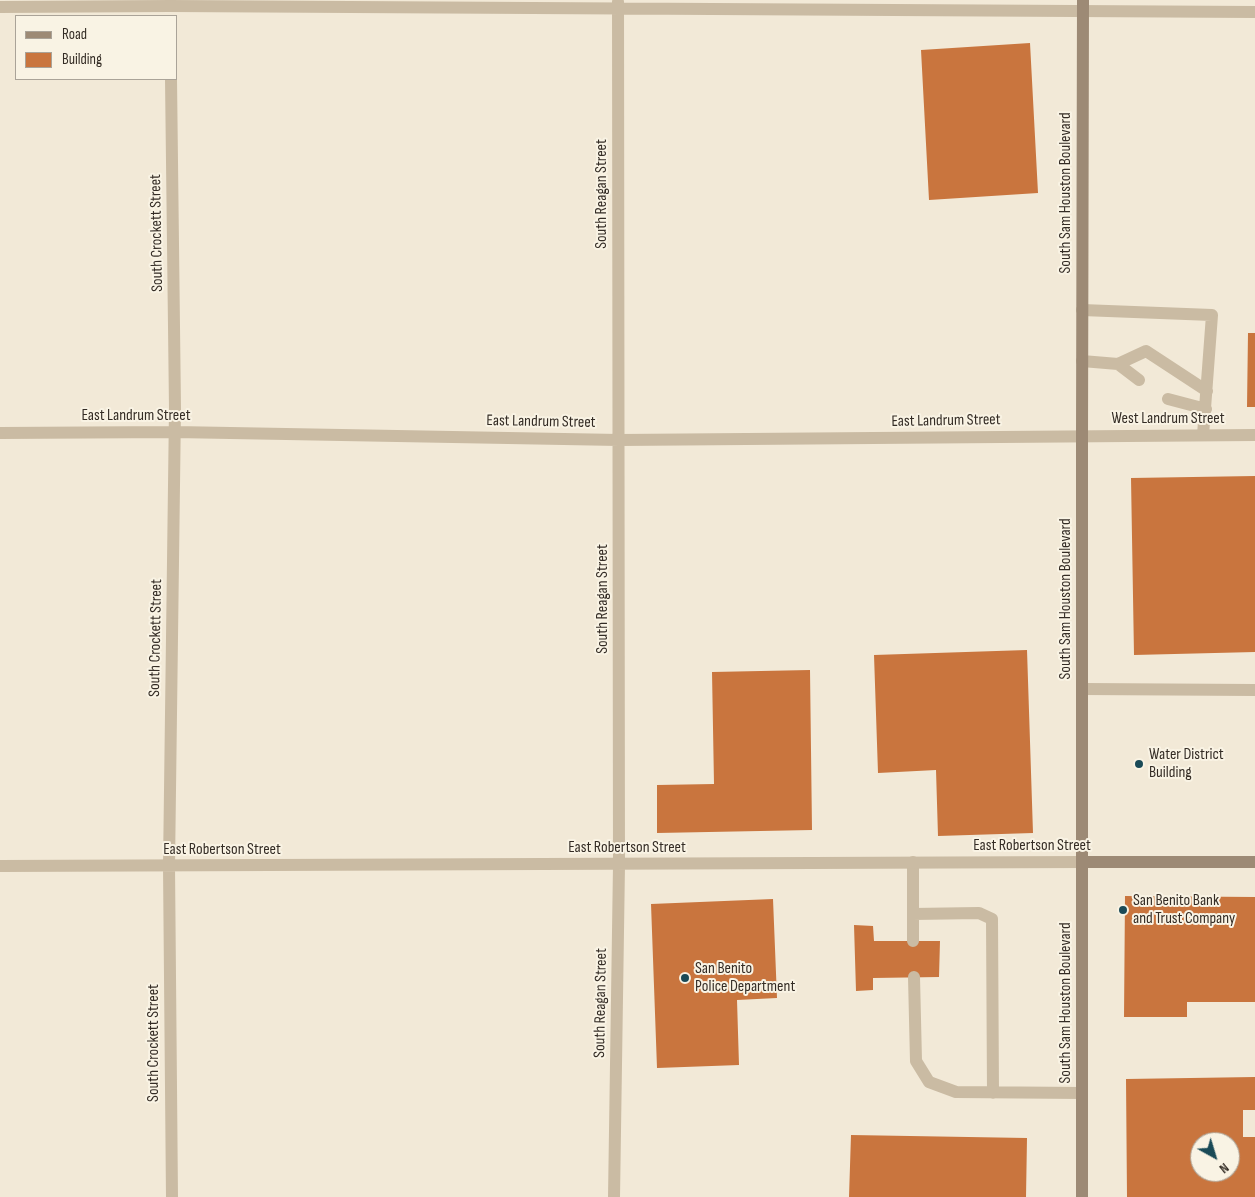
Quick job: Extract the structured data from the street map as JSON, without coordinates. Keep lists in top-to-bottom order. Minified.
{"streets":{"main road":["South Sam Houston Boulevard","East Robertson Street"],"street":["South Reagan Street","South Crockett Street","East Landrum Street","West Landrum Street"]},"crossings":[["South Sam Houston Boulevard","East Landrum Street"],["South Sam Houston Boulevard","West Landrum Street"],["South Sam Houston Boulevard","East Robertson Street"],["South Reagan Street","East Landrum Street"],["South Reagan Street","East Robertson Street"],["South Crockett Street","East Landrum Street"],["South Crockett Street","East Robertson Street"],["East Landrum Street","West Landrum Street"]],"places":["Water District Building","San Benito Bank and Trust Company","San Benito Police Department"],"legend":["Road","Building"],"north":"bottom right"}
